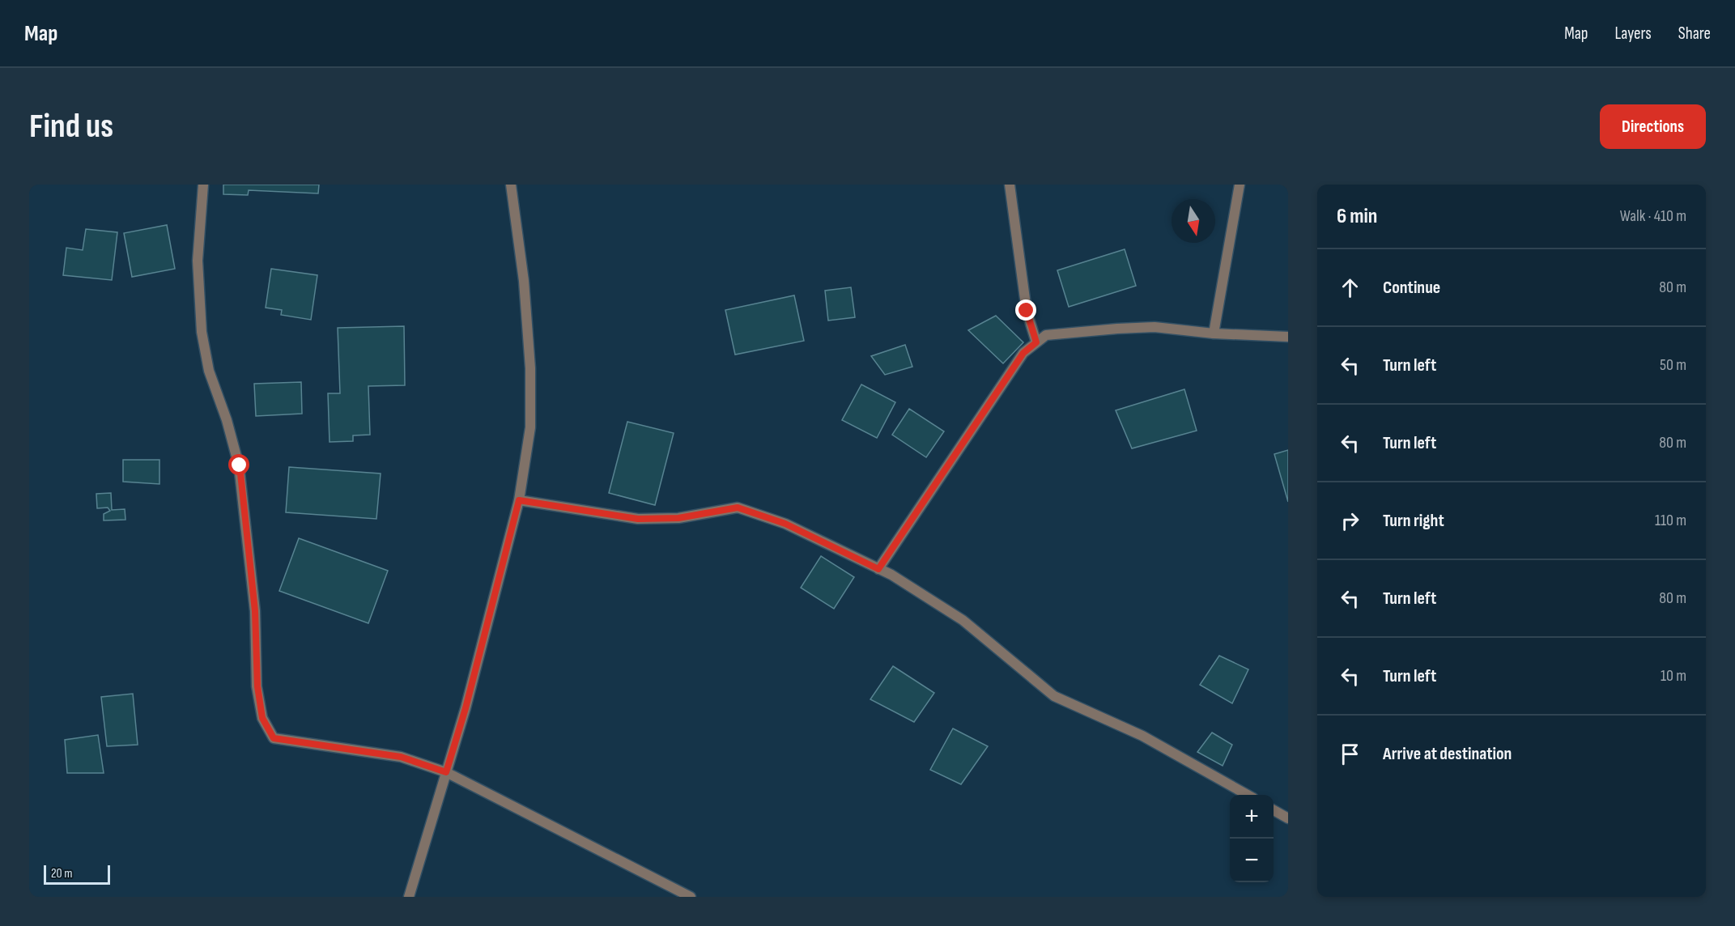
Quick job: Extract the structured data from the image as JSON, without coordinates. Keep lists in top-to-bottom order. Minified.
{"scale_bar":"20 m","north":"bottom","page":{"header":"Map","nav":["Map","Layers","Share"],"buttons":"Directions","title":"Find us","heading":["6 min","Walk · 410 m"],"list":[["Continue","80 m"],["Turn left","50 m"],["Turn left","80 m"],["Turn right","110 m"],["Turn left","80 m"],["Turn left","10 m"],"Arrive at destination"],"map_buttons":["+","−"],"scale":"20 m"}}
